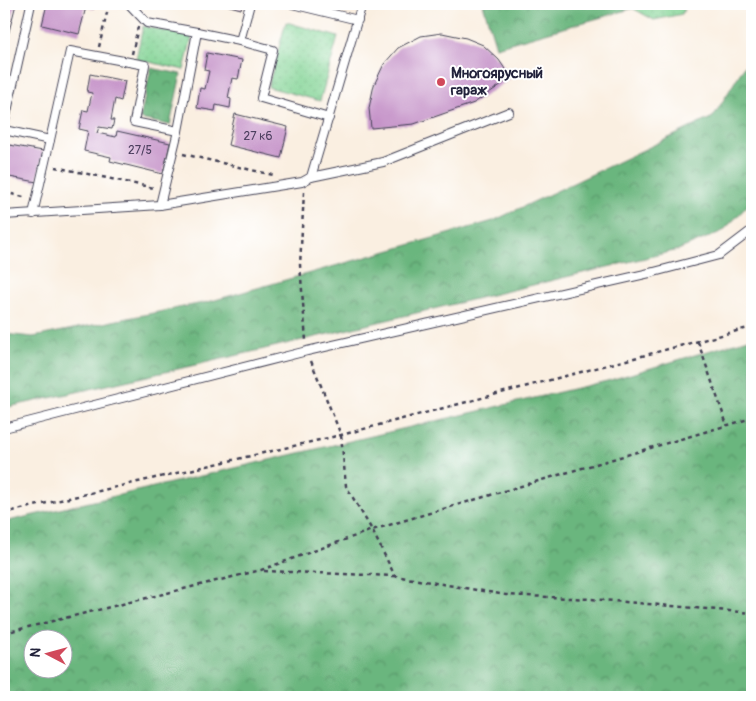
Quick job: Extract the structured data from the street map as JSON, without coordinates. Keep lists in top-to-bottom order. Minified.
{"places":["Многоярусный гараж"],"house_numbers":["27 к6","27/5"],"north":"left"}
